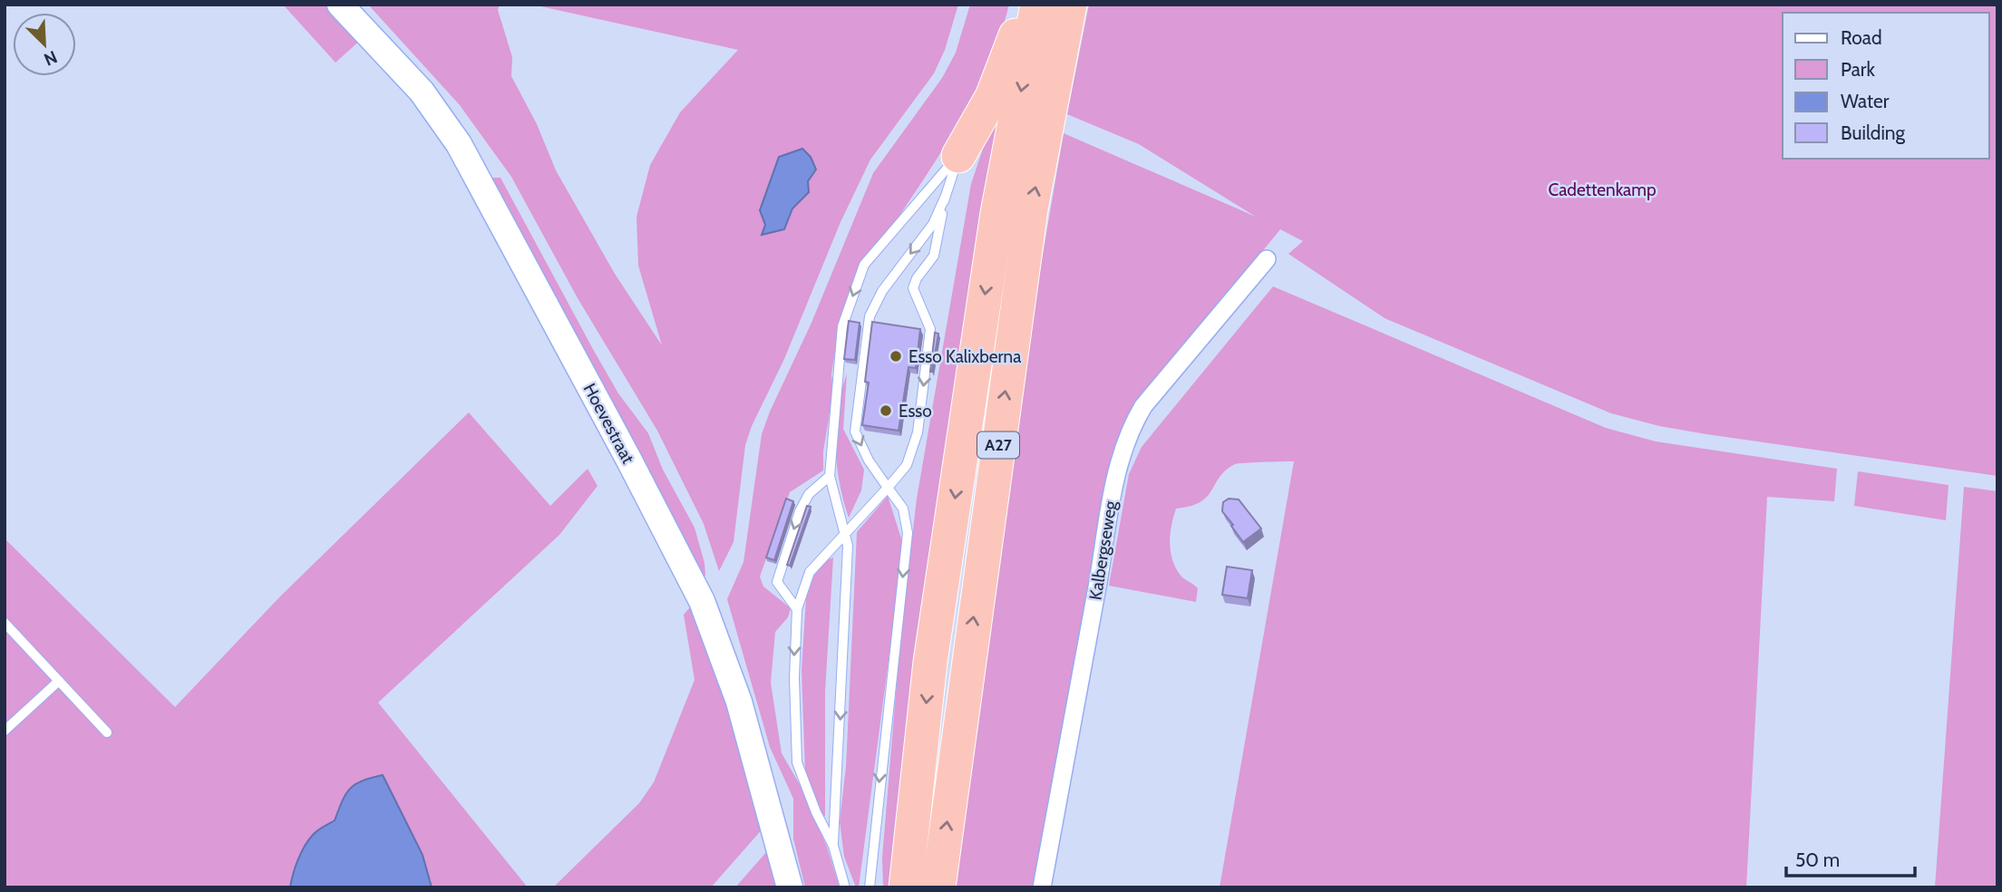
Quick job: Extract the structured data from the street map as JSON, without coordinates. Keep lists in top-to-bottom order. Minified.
{"streets":{"highway":["A27"],"street":["Hoevestraat","Kalbergseweg"]},"parks":["Cadettenkamp"],"places":["Esso Kalixberna","Esso"],"legend":["Road","Park","Water","Building"],"scale_bar":"50 m","north":"bottom right"}
